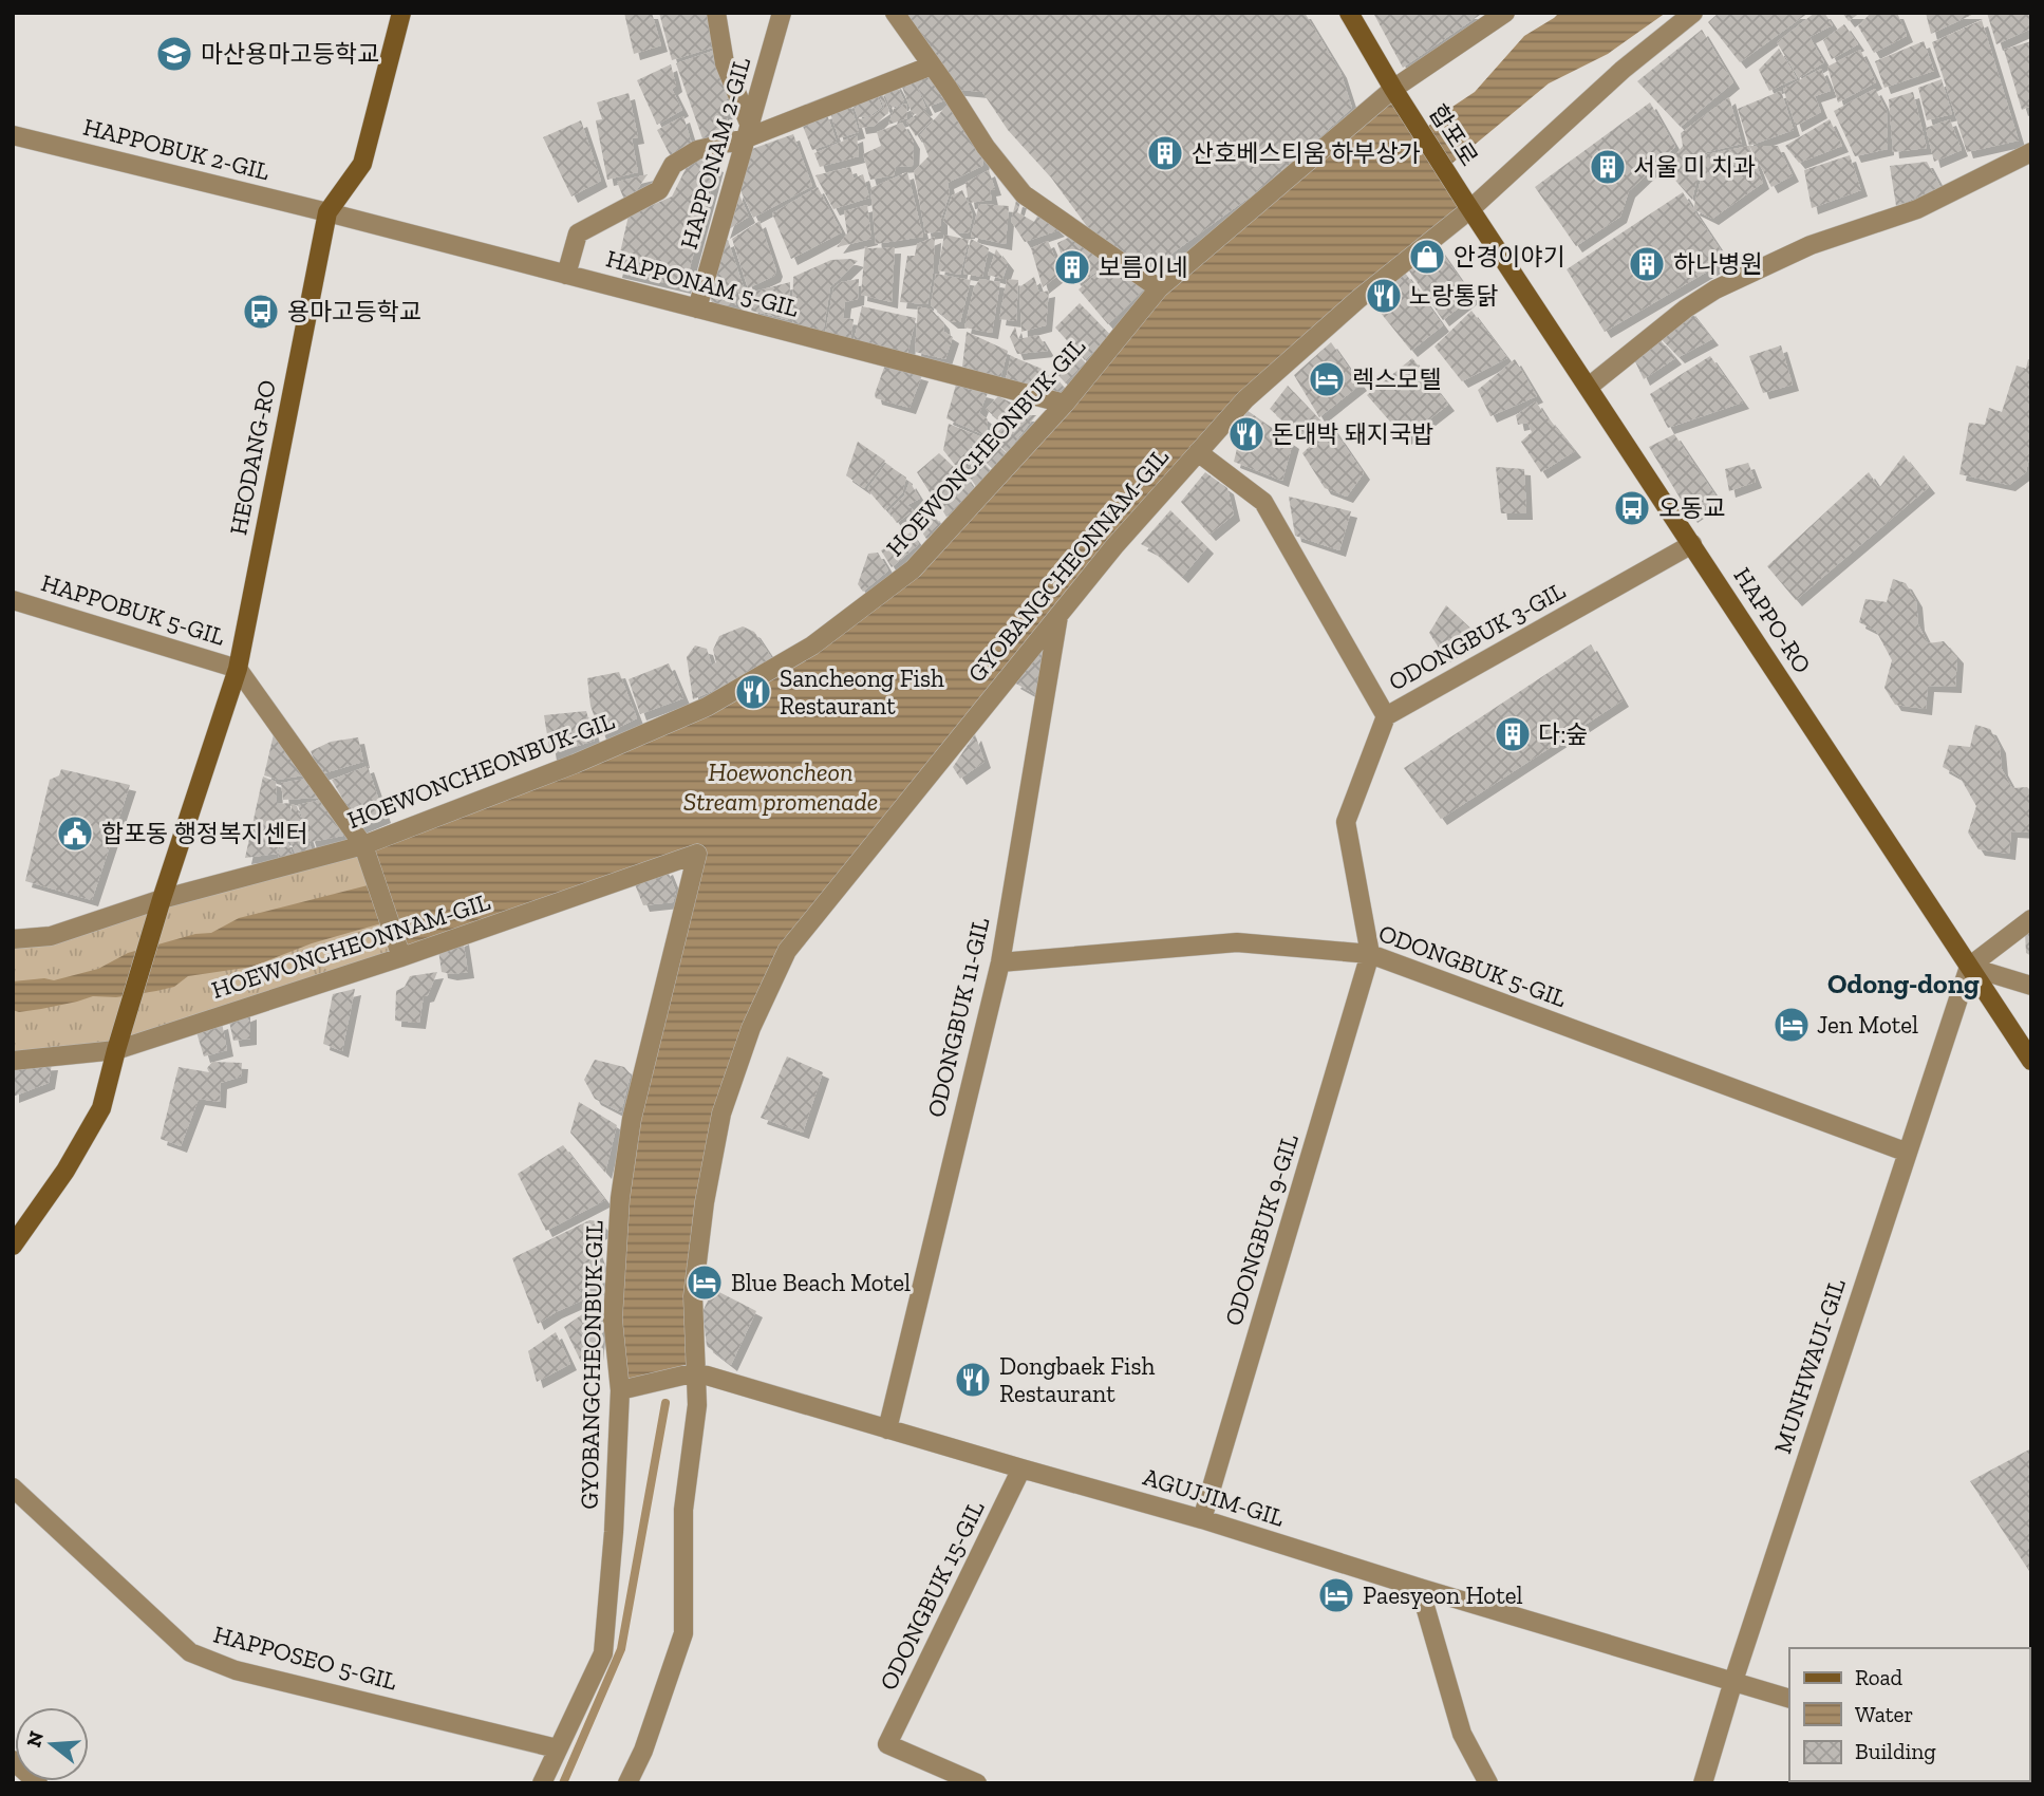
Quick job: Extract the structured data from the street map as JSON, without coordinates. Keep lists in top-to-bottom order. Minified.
{"streets":{"main road":["합포로","HEODANG-RO","HAPPO-RO"],"street":["HAPPOBUK 2-GIL","HAPPONAM 2-GIL","HAPPONAM 5-GIL","HOEWONCHEONBUK-GIL","GYOBANGCHEONNAM-GIL","HAPPOBUK 5-GIL","ODONGBUK 3-GIL","HOEWONCHEONNAM-GIL","ODONGBUK 5-GIL","ODONGBUK 11-GIL","ODONGBUK 9-GIL","GYOBANGCHEONBUK-GIL","MUNHWAUI-GIL","AGUJJIM-GIL","ODONGBUK 15-GIL","HAPPOSEO 5-GIL"]},"crossings":[["합포로","HOEWONCHEONBUK-GIL"],["합포로","GYOBANGCHEONNAM-GIL"],["합포로","HAPPO-RO"],["HAPPOBUK 2-GIL","HAPPONAM 5-GIL"],["HAPPOBUK 2-GIL","HEODANG-RO"],["HAPPONAM 2-GIL","HAPPONAM 5-GIL"],["HAPPONAM 5-GIL","HOEWONCHEONBUK-GIL"],["HAPPONAM 5-GIL","HEODANG-RO"],["HOEWONCHEONBUK-GIL","HEODANG-RO"],["HEODANG-RO","HAPPOBUK 5-GIL"],["HEODANG-RO","HOEWONCHEONNAM-GIL"],["GYOBANGCHEONNAM-GIL","HAPPO-RO"],["GYOBANGCHEONNAM-GIL","ODONGBUK 11-GIL"],["GYOBANGCHEONNAM-GIL","AGUJJIM-GIL"],["HAPPO-RO","ODONGBUK 3-GIL"],["HAPPO-RO","MUNHWAUI-GIL"],["ODONGBUK 3-GIL","ODONGBUK 5-GIL"],["ODONGBUK 3-GIL","ODONGBUK 9-GIL"],["HOEWONCHEONNAM-GIL","GYOBANGCHEONBUK-GIL"],["ODONGBUK 5-GIL","ODONGBUK 11-GIL"],["ODONGBUK 5-GIL","ODONGBUK 9-GIL"],["ODONGBUK 5-GIL","MUNHWAUI-GIL"],["ODONGBUK 11-GIL","AGUJJIM-GIL"],["ODONGBUK 9-GIL","AGUJJIM-GIL"],["GYOBANGCHEONBUK-GIL","HAPPOSEO 5-GIL"],["MUNHWAUI-GIL","AGUJJIM-GIL"],["AGUJJIM-GIL","ODONGBUK 15-GIL"]],"districts":["Odong-dong"],"water":["Hoewoncheon Stream promenade"],"places":{"school or university":["마산용마고등학교"],"building":["산호베스티움 하부상가","서울 미 치과","하나병원","보름이네","다:숲"],"shop":["안경이야기"],"restaurant":["노랑통닭","돈대박 돼지국밥","Sancheong Fish Restaurant","Dongbaek Fish Restaurant"],"bus stop":["용마고등학교","오동교"],"hotel":["렉스모텔","Jen Motel","Blue Beach Motel","Paesyeon Hotel"],"public building":["합포동 행정복지센터"]},"legend":["Road","Water","Building"],"north":"left"}
